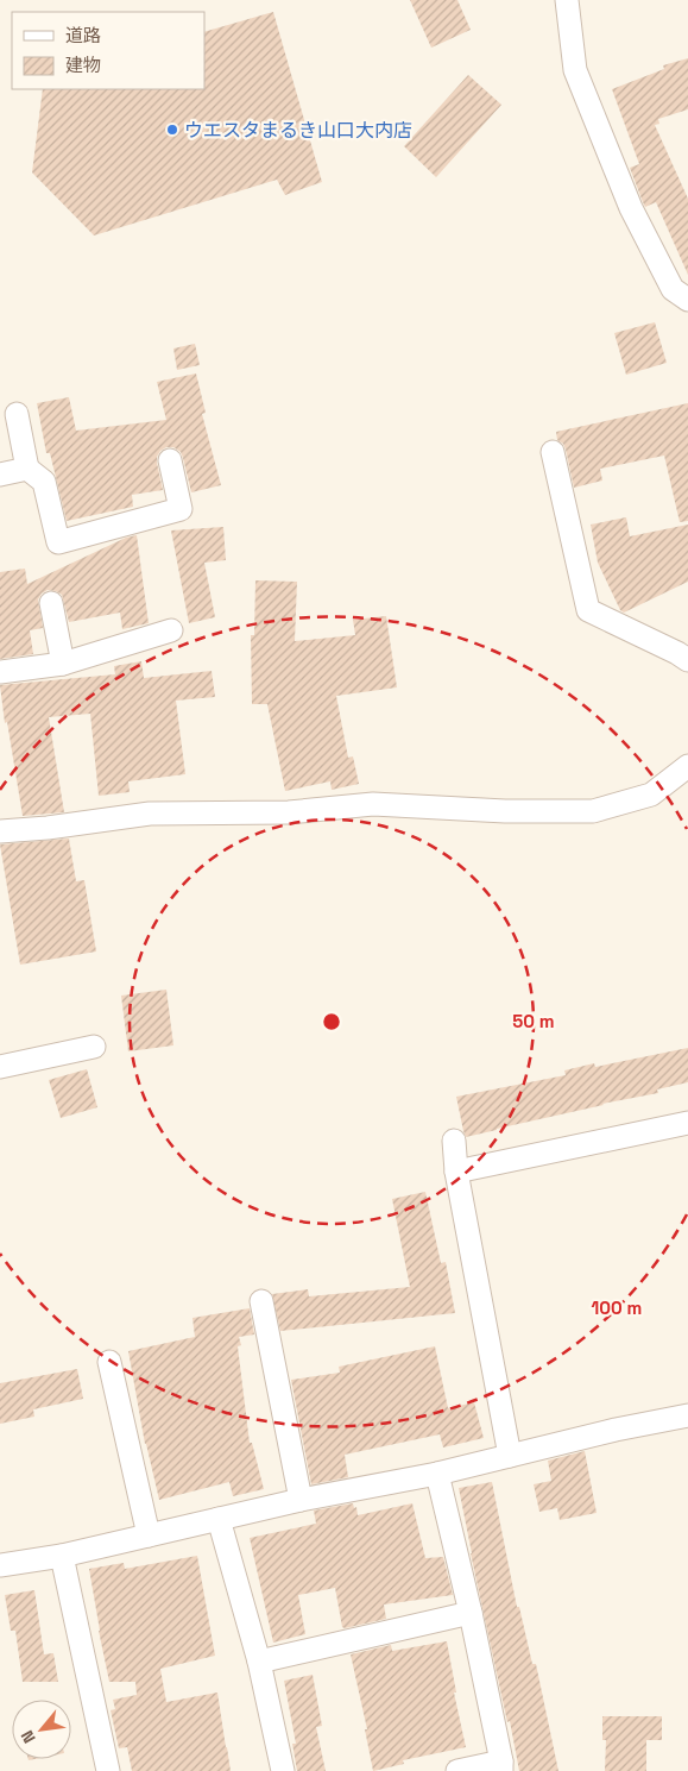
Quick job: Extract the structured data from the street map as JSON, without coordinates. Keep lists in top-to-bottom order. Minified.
{"places":["ウエスタまるき山口大内店"],"legend":["道路","建物"],"north":"bottom left","rings":["50 m","100 m"]}
